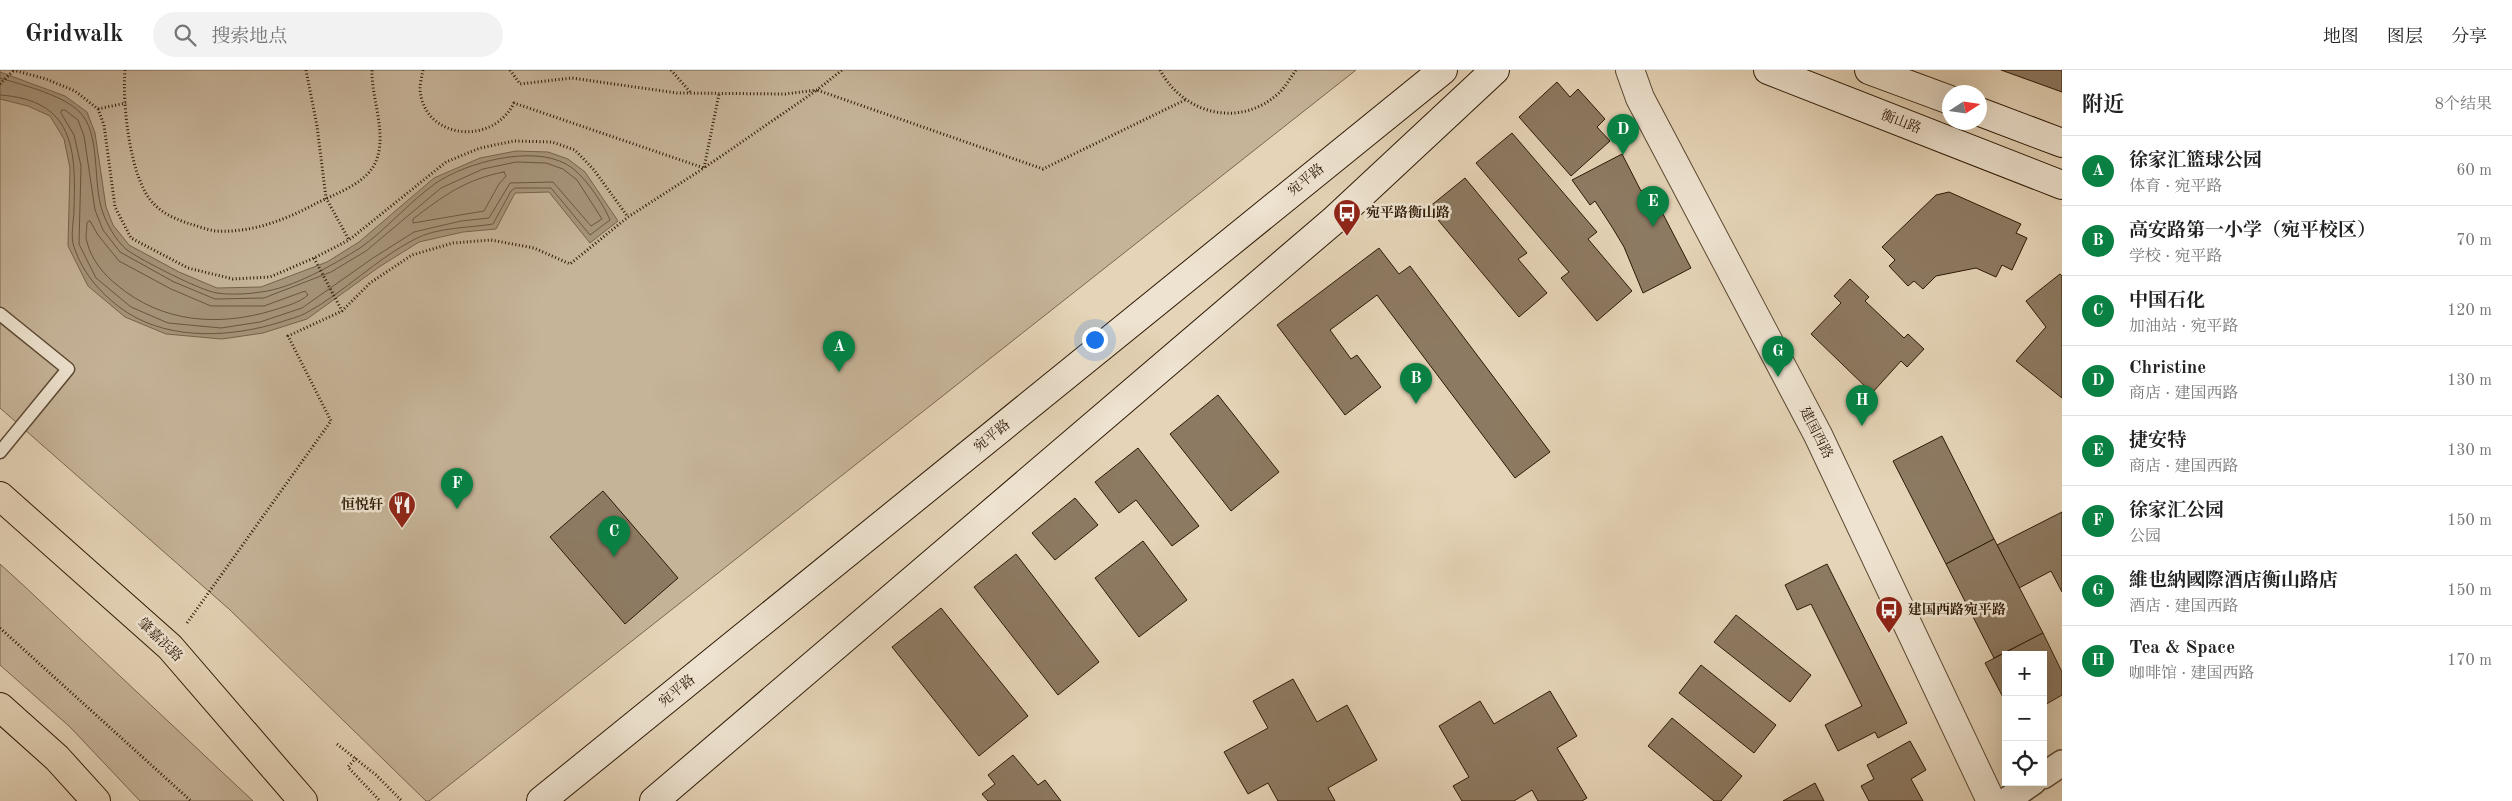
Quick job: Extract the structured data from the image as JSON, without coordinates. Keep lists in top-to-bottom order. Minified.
{"streets":{"main road":["衡山路","宛平路","建国西路","肇嘉浜路"]},"places":{"bus stop":["宛平路衡山路","建国西路宛平路"],"restaurant":["恒悦轩"]},"north":"right","page":{"header":"Gridwalk","search":"搜索地点","nav":["地图","图层","分享"],"heading":["附近","8个结果"],"pins":["D","E","A","G","B","H","F","C"],"list":[{"mark":"A","name":"徐家汇篮球公园","note":"体育 · 宛平路","value":"60 m"},{"mark":"B","name":"高安路第一小学（宛平校区）","note":"学校 · 宛平路","value":"70 m"},{"mark":"C","name":"中国石化","note":"加油站 · 宛平路","value":"120 m"},{"mark":"D","name":"Christine","note":"商店 · 建国西路","value":"130 m"},{"mark":"E","name":"捷安特","note":"商店 · 建国西路","value":"130 m"},{"mark":"F","name":"徐家汇公园","note":"公园","value":"150 m"},{"mark":"G","name":"維也納國際酒店衡山路店","note":"酒店 · 建国西路","value":"150 m"},{"mark":"H","name":"Tea & Space","note":"咖啡馆 · 建国西路","value":"170 m"}],"map_buttons":["+","−"]}}
